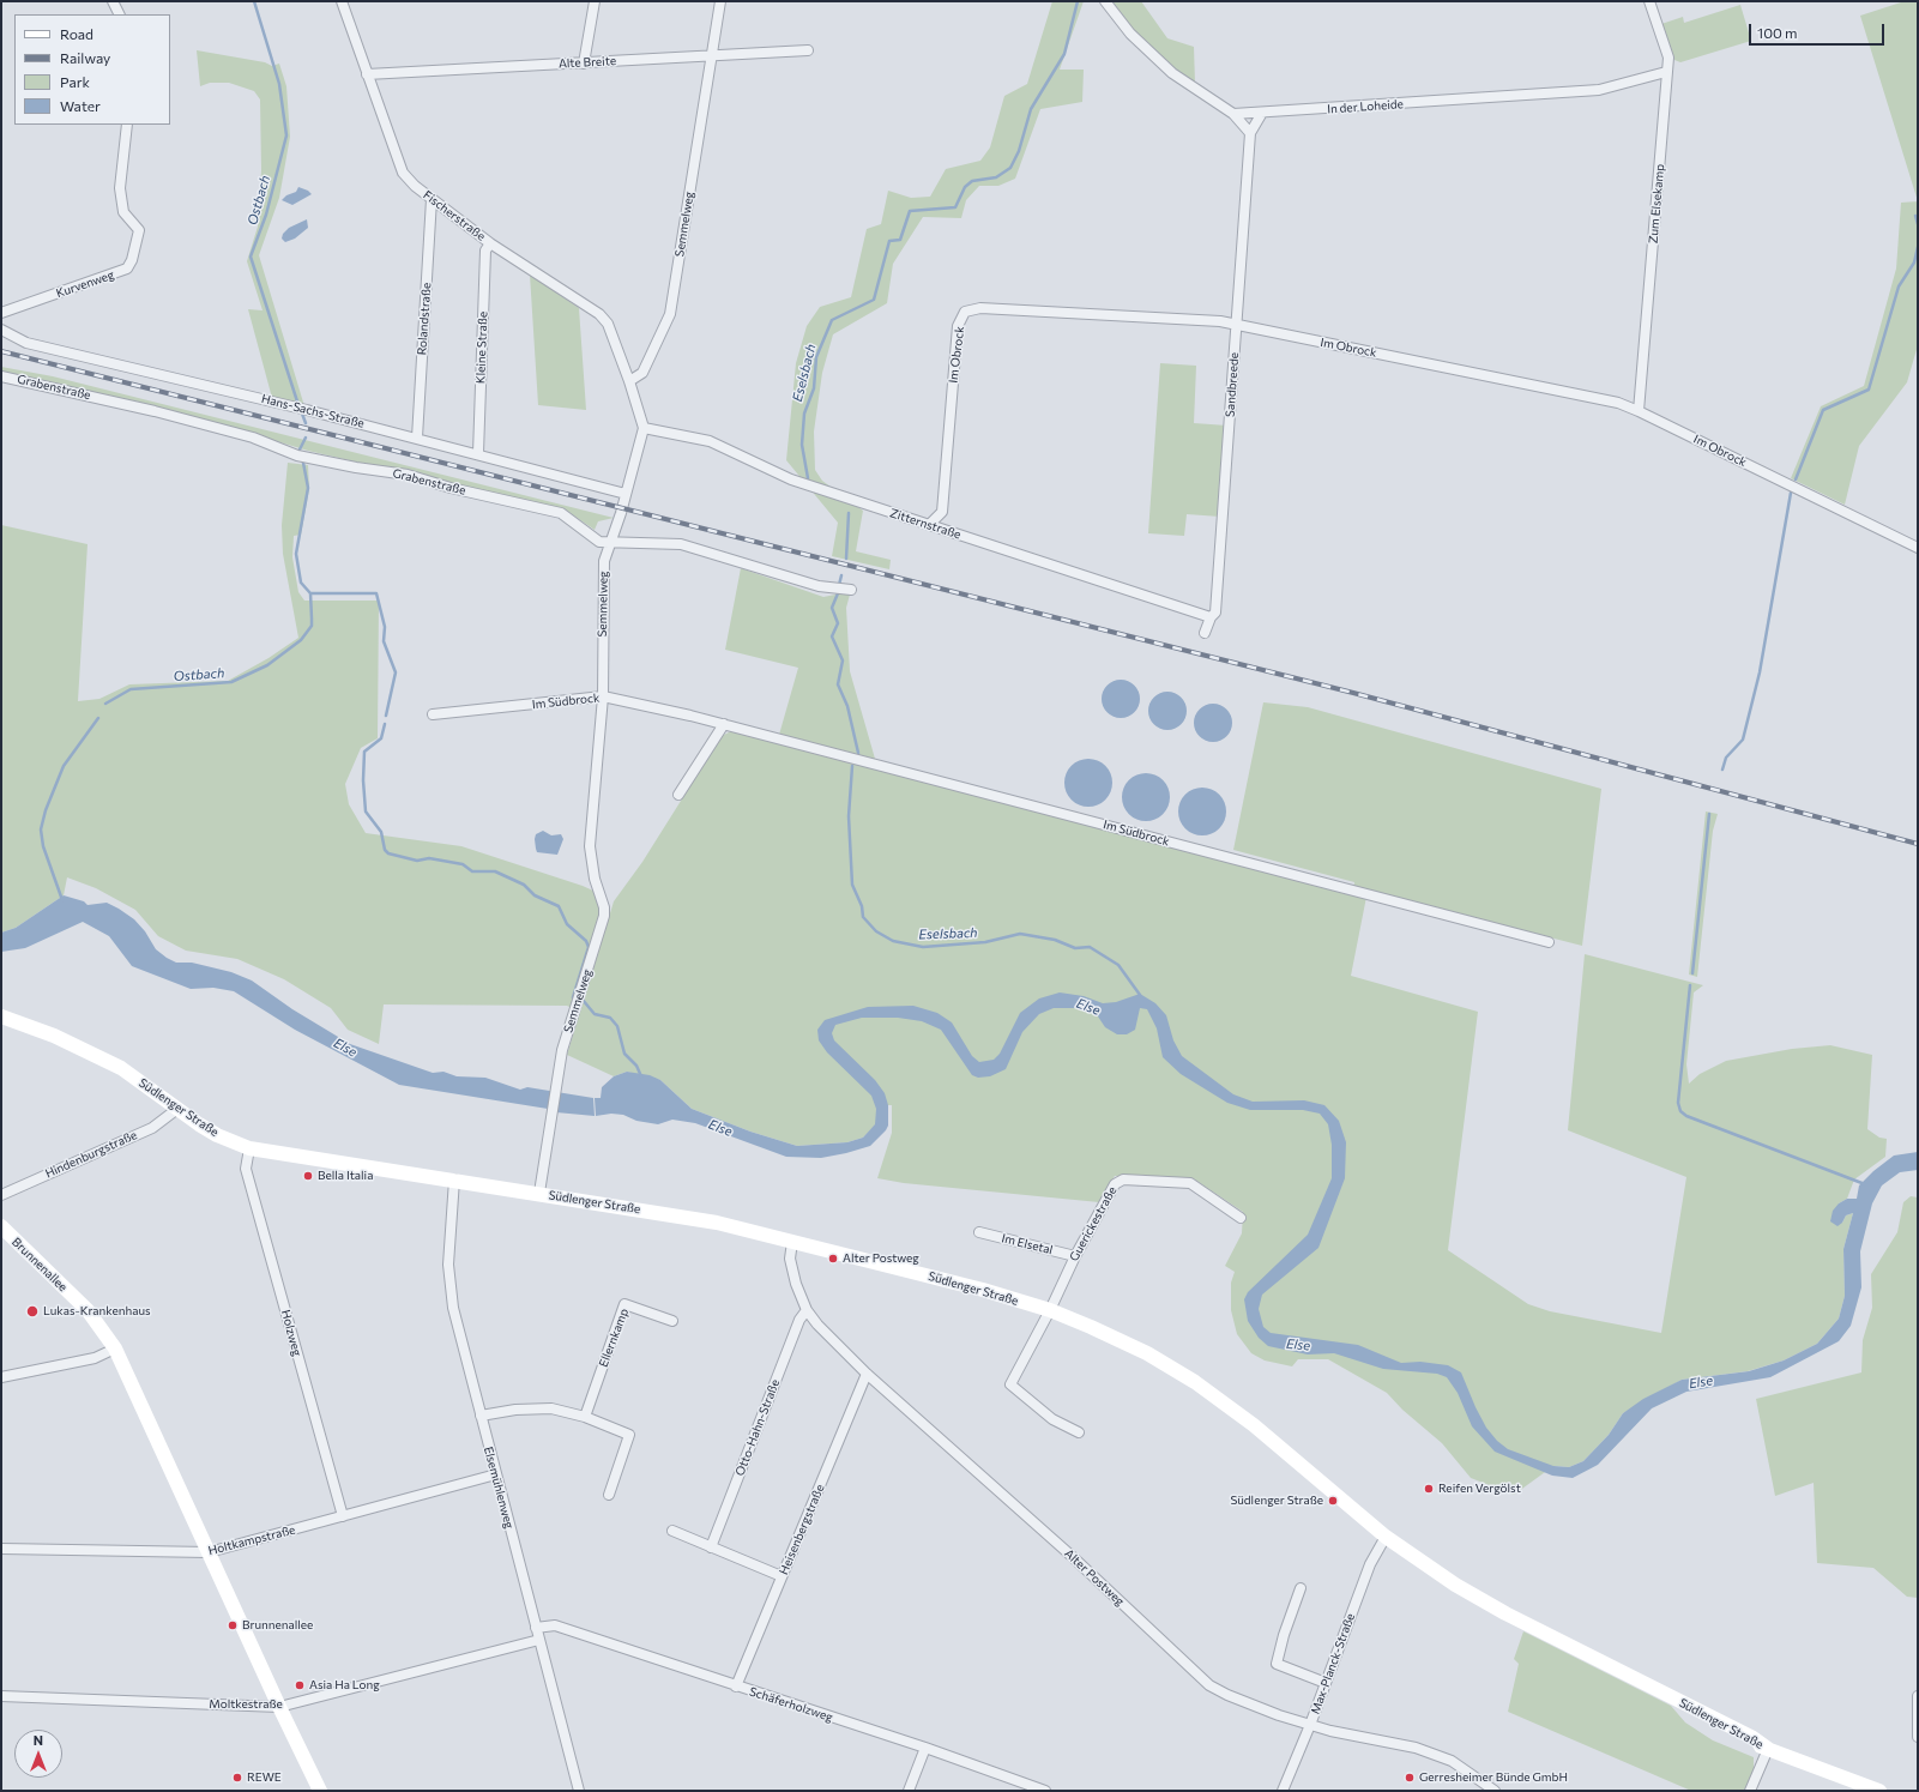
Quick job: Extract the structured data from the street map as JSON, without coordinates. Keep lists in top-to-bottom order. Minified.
{"streets":{"main road":["Südlenger Straße","Brunnenallee"],"street":["Alte Breite","In der Loheide","Zum Elsekamp","Fischerstraße","Semmelweg","Kurvenweg","Rolandstraße","Kleine Straße","Im Obrock","Sandbreede","Grabenstraße","Hans-Sachs-Straße","Zitternstraße","Im Südbrock","Hindenburgstraße","Guerickestraße","Im Elsetal","Holzweg","Ellernkamp","Otto-Hahn-Straße","Elsemühlenweg","Heisenbergstraße","Holtkampstraße","Alter Postweg","Max-Planck-Straße","Moltkestraße","Schäferholzweg"]},"crossings":[["Alte Breite","Fischerstraße"],["Alte Breite","Semmelweg"],["In der Loheide","Zum Elsekamp"],["In der Loheide","Sandbreede"],["Zum Elsekamp","Im Obrock"],["Fischerstraße","Semmelweg"],["Fischerstraße","Rolandstraße"],["Fischerstraße","Kleine Straße"],["Semmelweg","Grabenstraße"],["Semmelweg","Hans-Sachs-Straße"],["Semmelweg","Zitternstraße"],["Semmelweg","Im Südbrock"],["Semmelweg","Südlenger Straße"],["Kurvenweg","Hans-Sachs-Straße"],["Rolandstraße","Hans-Sachs-Straße"],["Kleine Straße","Hans-Sachs-Straße"],["Im Obrock","Sandbreede"],["Im Obrock","Zitternstraße"],["Sandbreede","Zitternstraße"],["Südlenger Straße","Hindenburgstraße"],["Südlenger Straße","Guerickestraße"],["Südlenger Straße","Holzweg"],["Südlenger Straße","Elsemühlenweg"],["Südlenger Straße","Alter Postweg"],["Südlenger Straße","Max-Planck-Straße"],["Guerickestraße","Im Elsetal"],["Brunnenallee","Holtkampstraße"],["Brunnenallee","Moltkestraße"],["Holzweg","Holtkampstraße"],["Otto-Hahn-Straße","Alter Postweg"],["Elsemühlenweg","Holtkampstraße"],["Elsemühlenweg","Moltkestraße"],["Elsemühlenweg","Schäferholzweg"],["Heisenbergstraße","Alter Postweg"],["Heisenbergstraße","Schäferholzweg"],["Alter Postweg","Max-Planck-Straße"]],"water":["Ostbach","Eselsbach","Else"],"places":["Bella Italia","Alter Postweg","Lukas-Krankenhaus","Reifen Vergölst","Südlenger Straße","Brunnenallee","Asia Ha Long","REWE","Gerresheimer Bünde GmbH"],"legend":["Road","Railway","Park","Water"],"scale_bar":"100 m","north":"top"}
